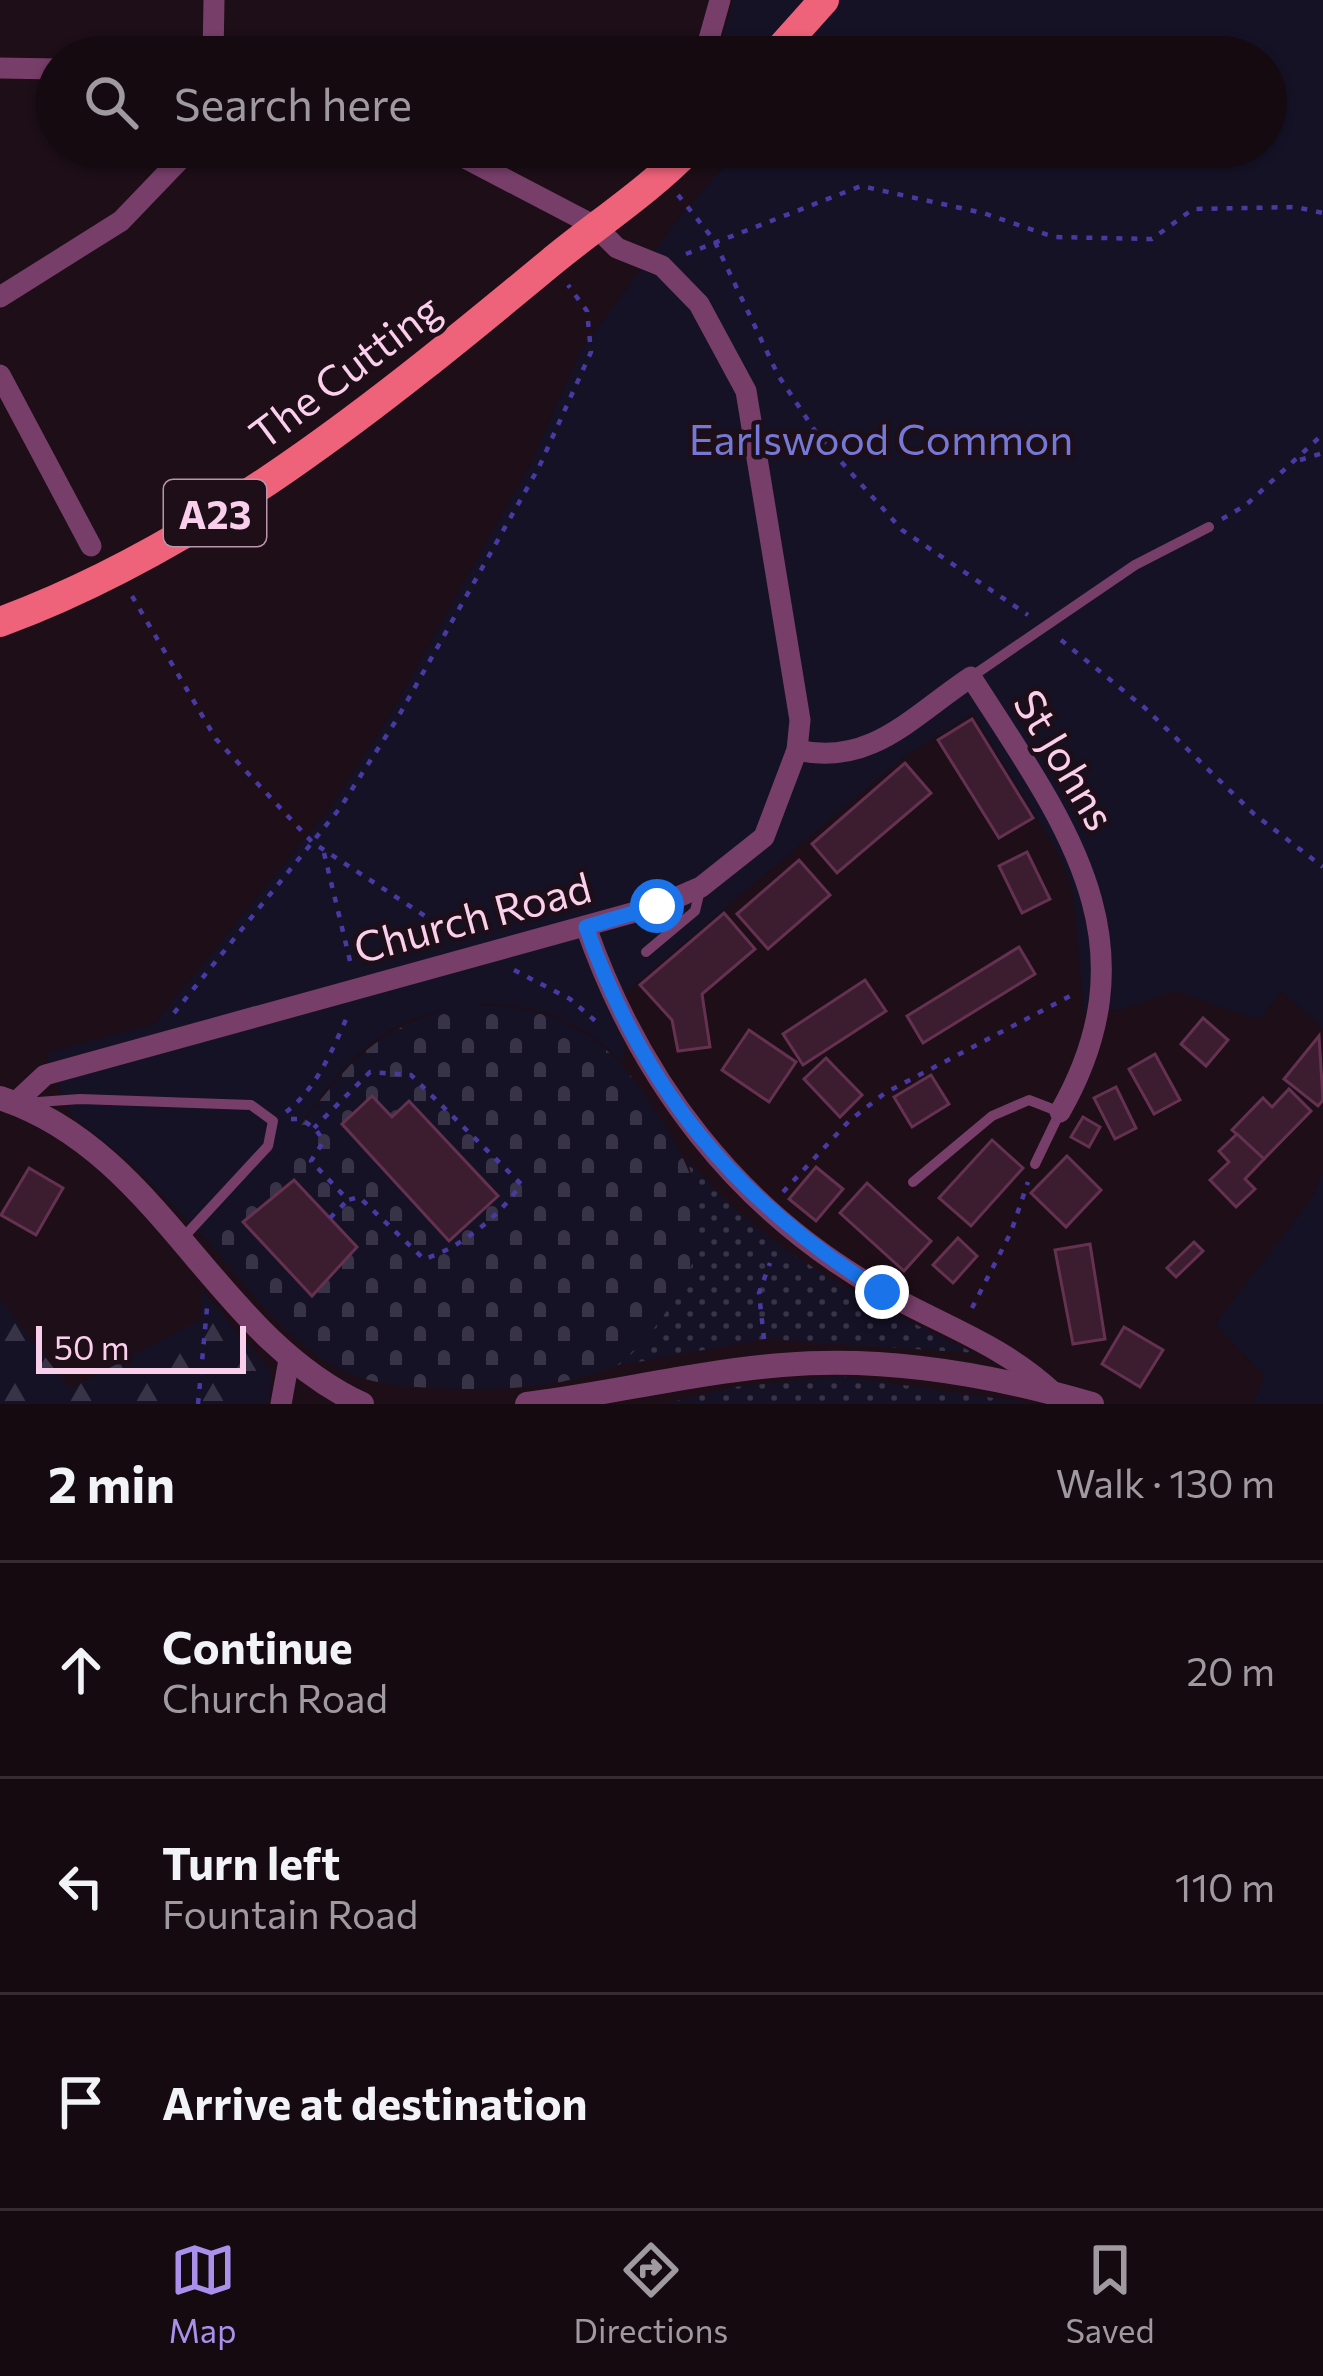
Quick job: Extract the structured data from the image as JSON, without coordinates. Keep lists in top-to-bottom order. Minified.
{"streets":{"main road":["The Cutting","A23"],"street":["St Johns","Church Road"]},"crossings":[["The Cutting","A23"],["The Cutting","Church Road"],["A23","Church Road"],["St Johns","Church Road"]],"parks":["Earlswood Common"],"scale_bar":"50 m","page":{"search":"Search here","scale":"50 m","heading":["2 min","Walk · 130 m"],"list":[["Continue","Church Road","20 m"],["Turn left","Fountain Road","110 m"],"Arrive at destination"],"nav":["Map","Directions","Saved"]}}
